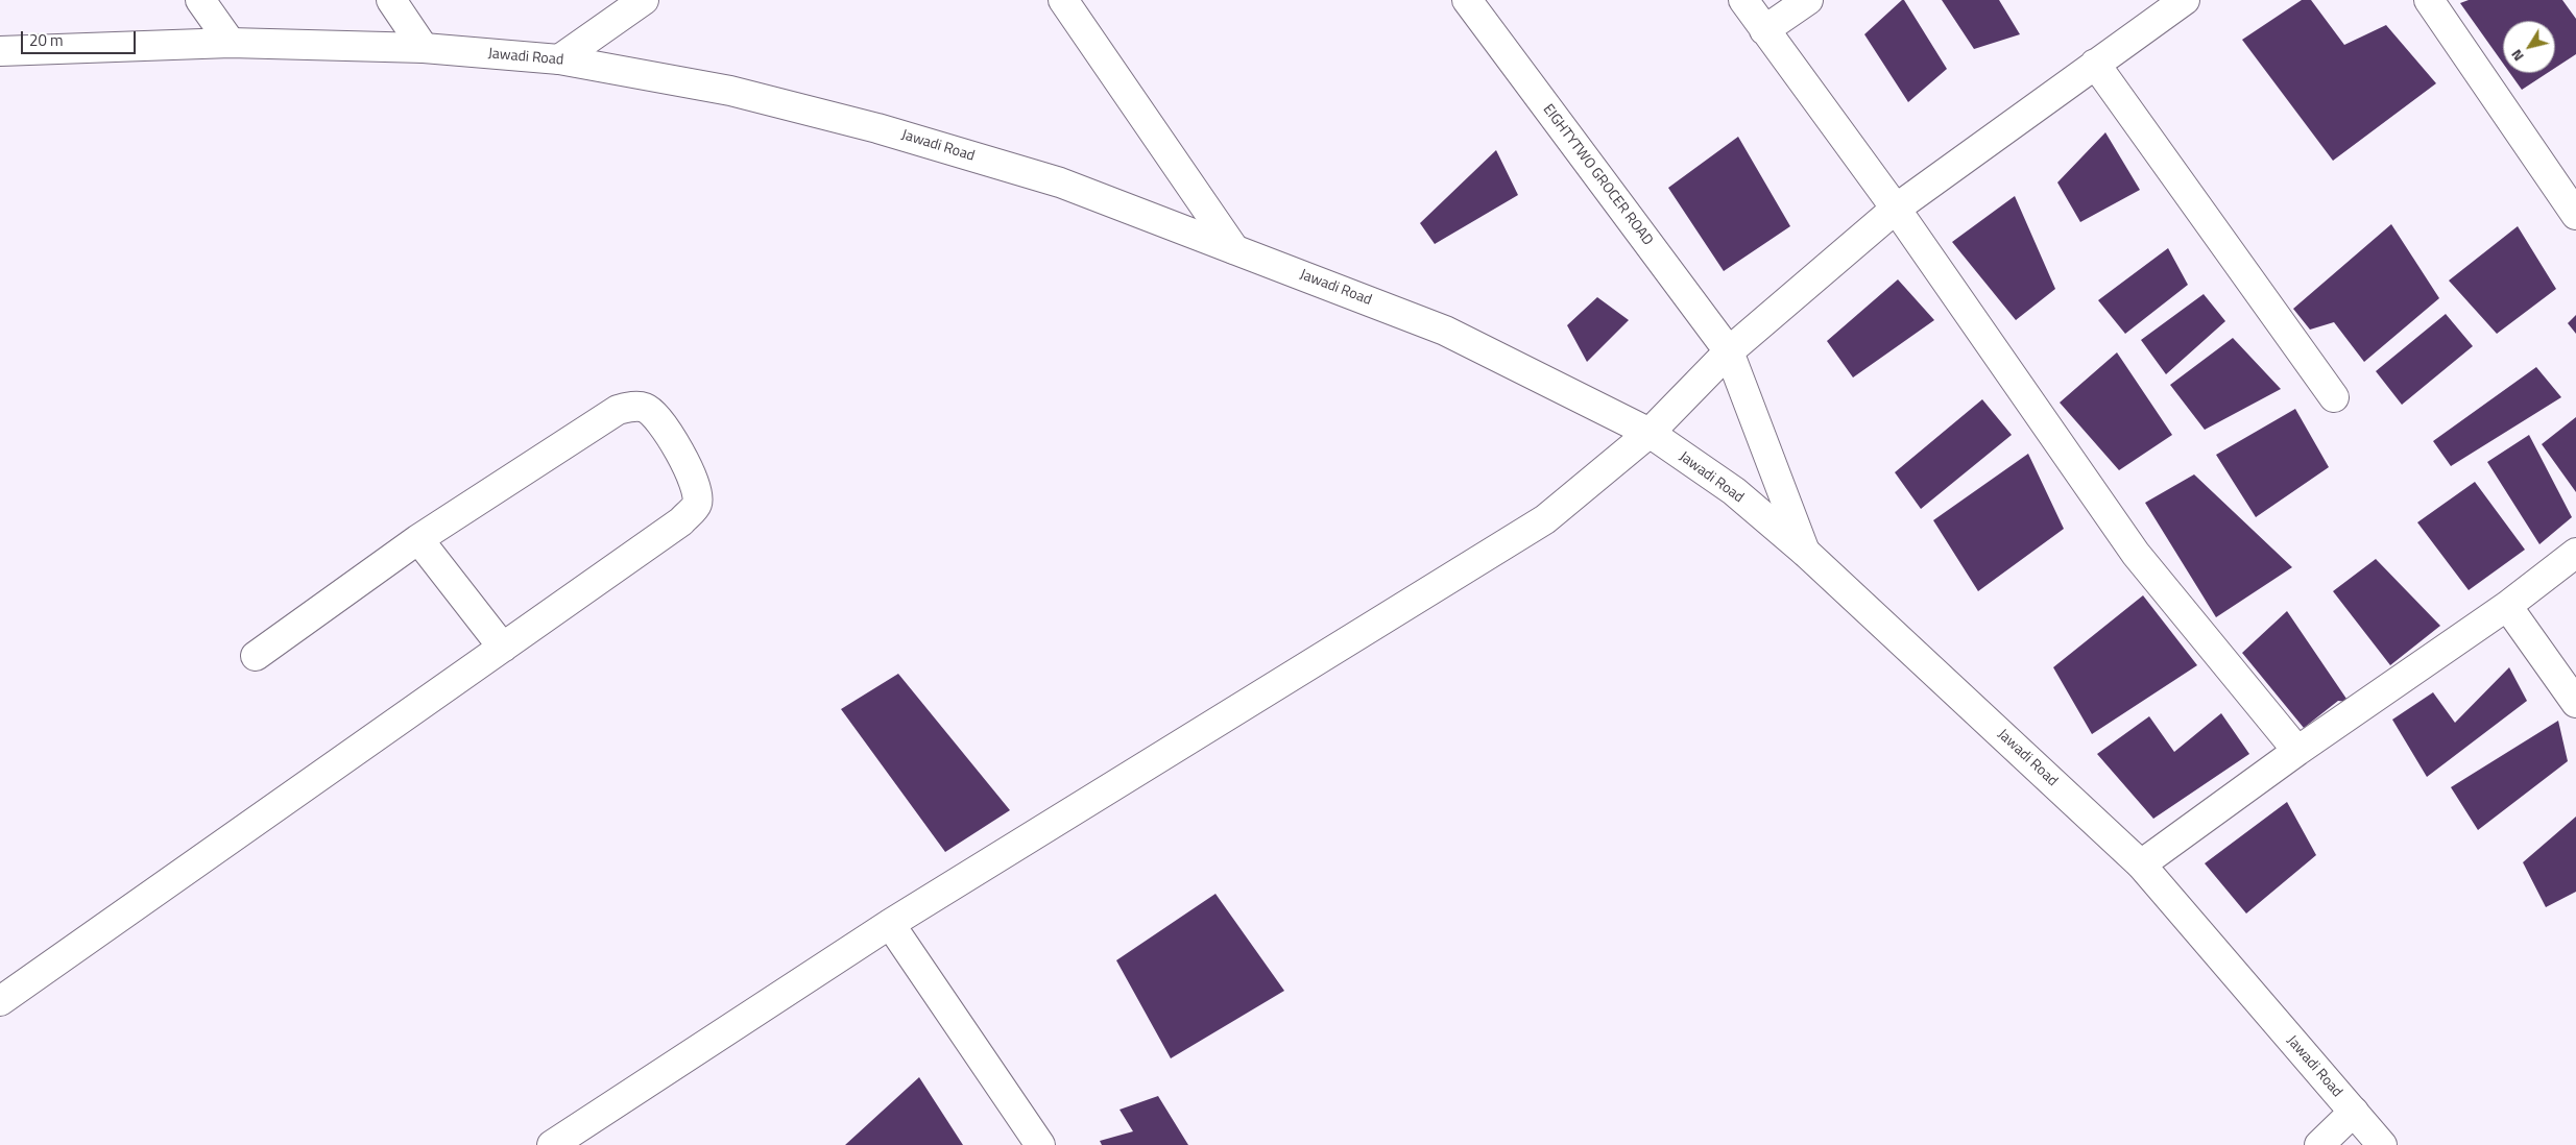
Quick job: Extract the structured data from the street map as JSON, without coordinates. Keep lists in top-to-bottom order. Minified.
{"streets":{"street":["Jawadi Road","EIGHTYTWO GROCER ROAD"]},"crossings":[["Jawadi Road","EIGHTYTWO GROCER ROAD"]],"scale_bar":"20 m","north":"bottom left"}
